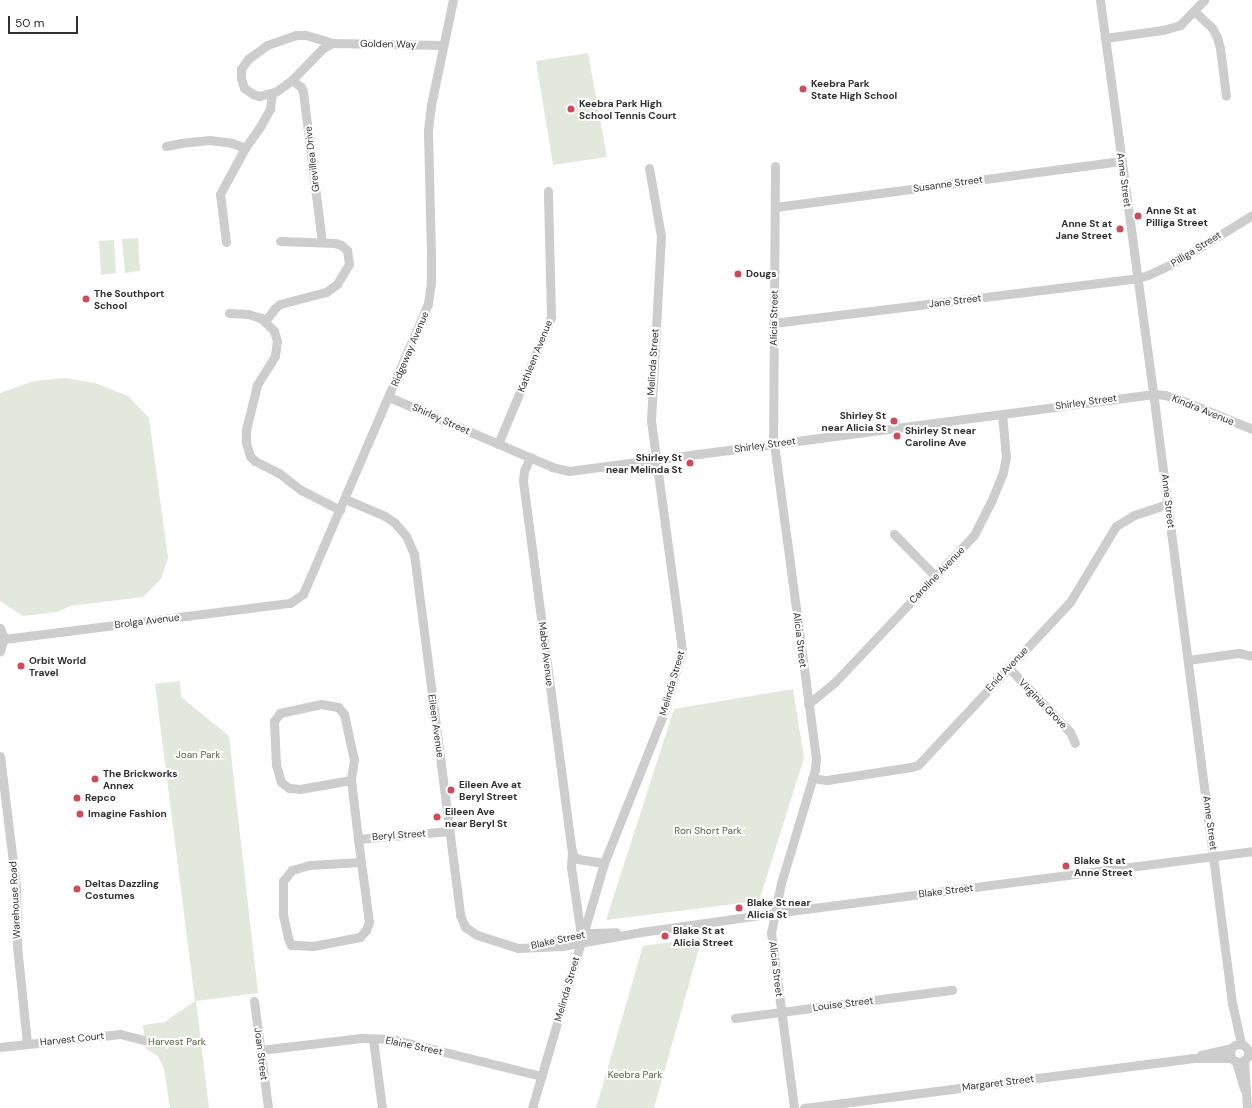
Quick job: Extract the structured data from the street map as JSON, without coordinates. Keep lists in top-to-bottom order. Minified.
{"streets":{"street":["Golden Way","Grevillea Drive","Anne Street","Susanne Street","Pilliga Street","Jane Street","Alicia Street","Ridgeway Avenue","Kathleen Avenue","Melinda Street","Shirley Street","Kindra Avenue","Caroline Avenue","Brolga Avenue","Mabel Avenue","Enid Avenue","Virginia Grove","Eileen Avenue","Beryl Street","Blake Street","Warehouse Road","Louise Street","Harvest Court","Elaine Street","Joan Street","Margaret Street"]},"crossings":[["Golden Way","Ridgeway Avenue"],["Anne Street","Susanne Street"],["Anne Street","Pilliga Street"],["Anne Street","Jane Street"],["Anne Street","Shirley Street"],["Anne Street","Kindra Avenue"],["Anne Street","Enid Avenue"],["Anne Street","Blake Street"],["Anne Street","Margaret Street"],["Susanne Street","Alicia Street"],["Pilliga Street","Jane Street"],["Jane Street","Alicia Street"],["Alicia Street","Shirley Street"],["Alicia Street","Caroline Avenue"],["Alicia Street","Enid Avenue"],["Alicia Street","Blake Street"],["Alicia Street","Louise Street"],["Ridgeway Avenue","Shirley Street"],["Ridgeway Avenue","Brolga Avenue"],["Ridgeway Avenue","Eileen Avenue"],["Kathleen Avenue","Shirley Street"],["Melinda Street","Shirley Street"],["Melinda Street","Mabel Avenue"],["Melinda Street","Blake Street"],["Melinda Street","Elaine Street"],["Shirley Street","Kindra Avenue"],["Shirley Street","Caroline Avenue"],["Shirley Street","Mabel Avenue"],["Mabel Avenue","Blake Street"],["Enid Avenue","Virginia Grove"],["Eileen Avenue","Beryl Street"],["Eileen Avenue","Blake Street"],["Warehouse Road","Harvest Court"],["Elaine Street","Joan Street"]],"parks":["Joan Park","Ron Short Park","Harvest Park","Keebra Park"],"places":["Keebra Park State High School","Keebra Park High School Tennis Court","Anne St at Pilliga Street","Anne St at Jane Street","Dougs","The Southport School","Shirley St near Alicia St","Shirley St near Caroline Ave","Shirley St near Melinda St","Orbit World Travel","The Brickworks Annex","Eileen Ave at Beryl Street","Repco","Imagine Fashion","Eileen Ave near Beryl St","Blake St at Anne Street","Deltas Dazzling Costumes","Blake St near Alicia St","Blake St at Alicia Street"],"scale_bar":"50 m"}
